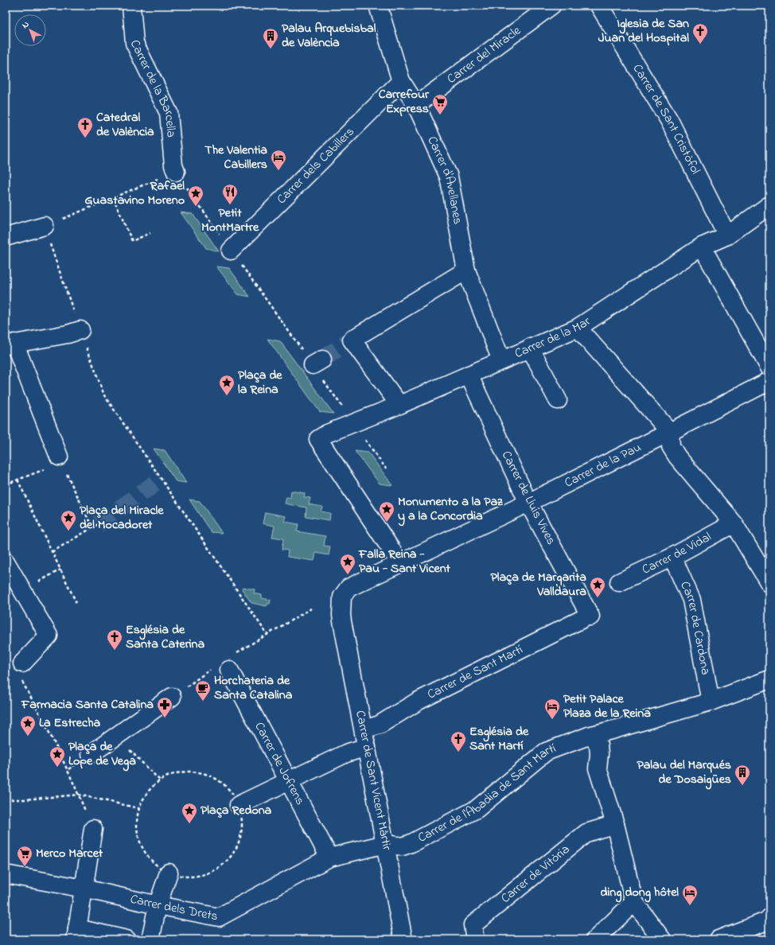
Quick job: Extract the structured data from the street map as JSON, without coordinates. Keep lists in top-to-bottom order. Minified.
{"streets":{"street":["Carrer del Miracle","Carrer de la Barcella","Carrer de Sant Cristòfol","Carrer dels Cabillers","Carrer d'Avellanes","Carrer de la Mar","Carrer de la Pau","Carrer de Lluís Vives","Carrer de Vidal","Carrer de Cardona","Carrer de Sant Martí","Carrer de Jofrens","Carrer de Sant Vicent Màrtir","Carrer de l'Abadia de Sant Martí","Carrer de Vitòria","Carrer dels Drets"]},"crossings":[["Carrer del Miracle","Carrer d'Avellanes"],["Carrer de Sant Cristòfol","Carrer de la Mar"],["Carrer dels Cabillers","Carrer d'Avellanes"],["Carrer d'Avellanes","Carrer de la Mar"],["Carrer de la Mar","Carrer de la Pau"],["Carrer de la Mar","Carrer de Lluís Vives"],["Carrer de la Mar","Carrer de Sant Vicent Màrtir"],["Carrer de la Pau","Carrer de Lluís Vives"],["Carrer de la Pau","Carrer de Sant Vicent Màrtir"],["Carrer de Lluís Vives","Carrer de Sant Martí"],["Carrer de Vidal","Carrer de Cardona"],["Carrer de Cardona","Carrer de l'Abadia de Sant Martí"],["Carrer de Sant Martí","Carrer de Sant Vicent Màrtir"],["Carrer de Jofrens","Carrer dels Drets"],["Carrer de Sant Vicent Màrtir","Carrer de l'Abadia de Sant Martí"],["Carrer de Sant Vicent Màrtir","Carrer dels Drets"],["Carrer de l'Abadia de Sant Martí","Carrer dels Drets"]],"places":{"church":["Iglesia de San Juan del Hospital","Catedral de València","Església de Santa Caterina","Església de Sant Martí"],"building":["Palau Arquebisbal de València","Palau del Marqués de Dosaigües"],"supermarket":["Carrefour Express","Merco Marcet"],"hotel":["The Valentia Cabillers","Petit Palace Plaza de la Reina","ding dong hôtel"],"restaurant":["Petit MontMartre"],"place":["Rafael Guastavino Moreno","Plaça de la Reina","Monumento a la Paz y a la Concordia","Plaça del Miracle del Mocadoret","Falla Reina - Pau - Sant Vicent","Plaça de Margarita Valldaura","La Estrecha","Plaça de Lope de Vega","Plaça Redona"],"cafe":["Horchateria de Santa Catalina"],"pharmacy":["Farmacia Santa Catalina"]},"north":"top left"}
